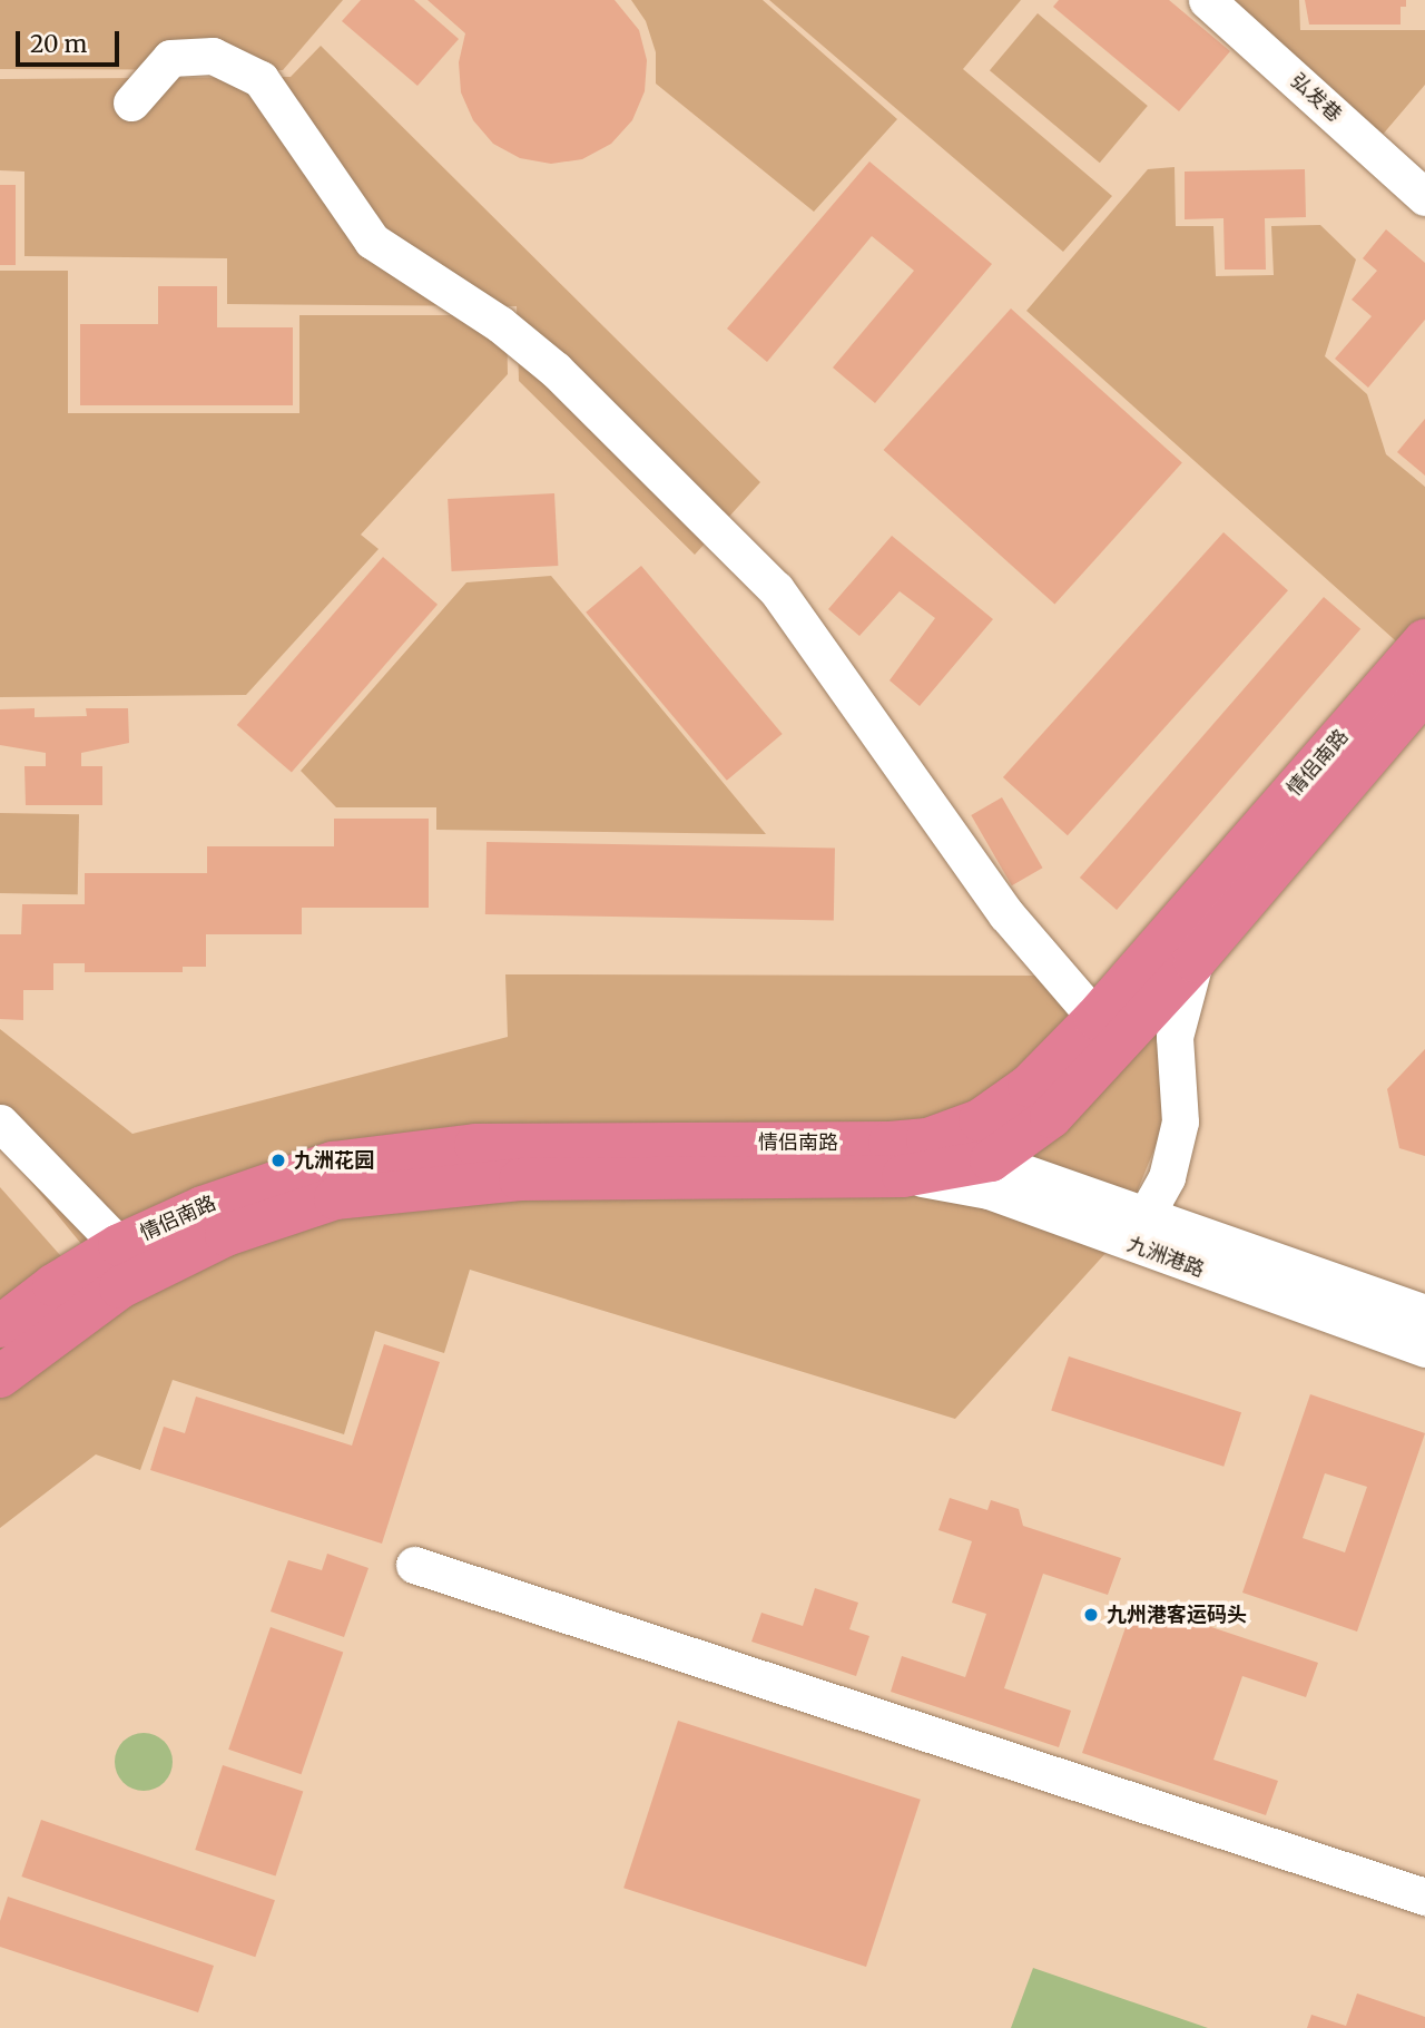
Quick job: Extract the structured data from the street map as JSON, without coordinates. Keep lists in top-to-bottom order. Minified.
{"streets":{"highway":["情侣南路"],"street":["弘发巷","九洲港路"]},"crossings":[["情侣南路","九洲港路"]],"places":["九洲花园","九州港客运码头"],"scale_bar":"20 m"}
